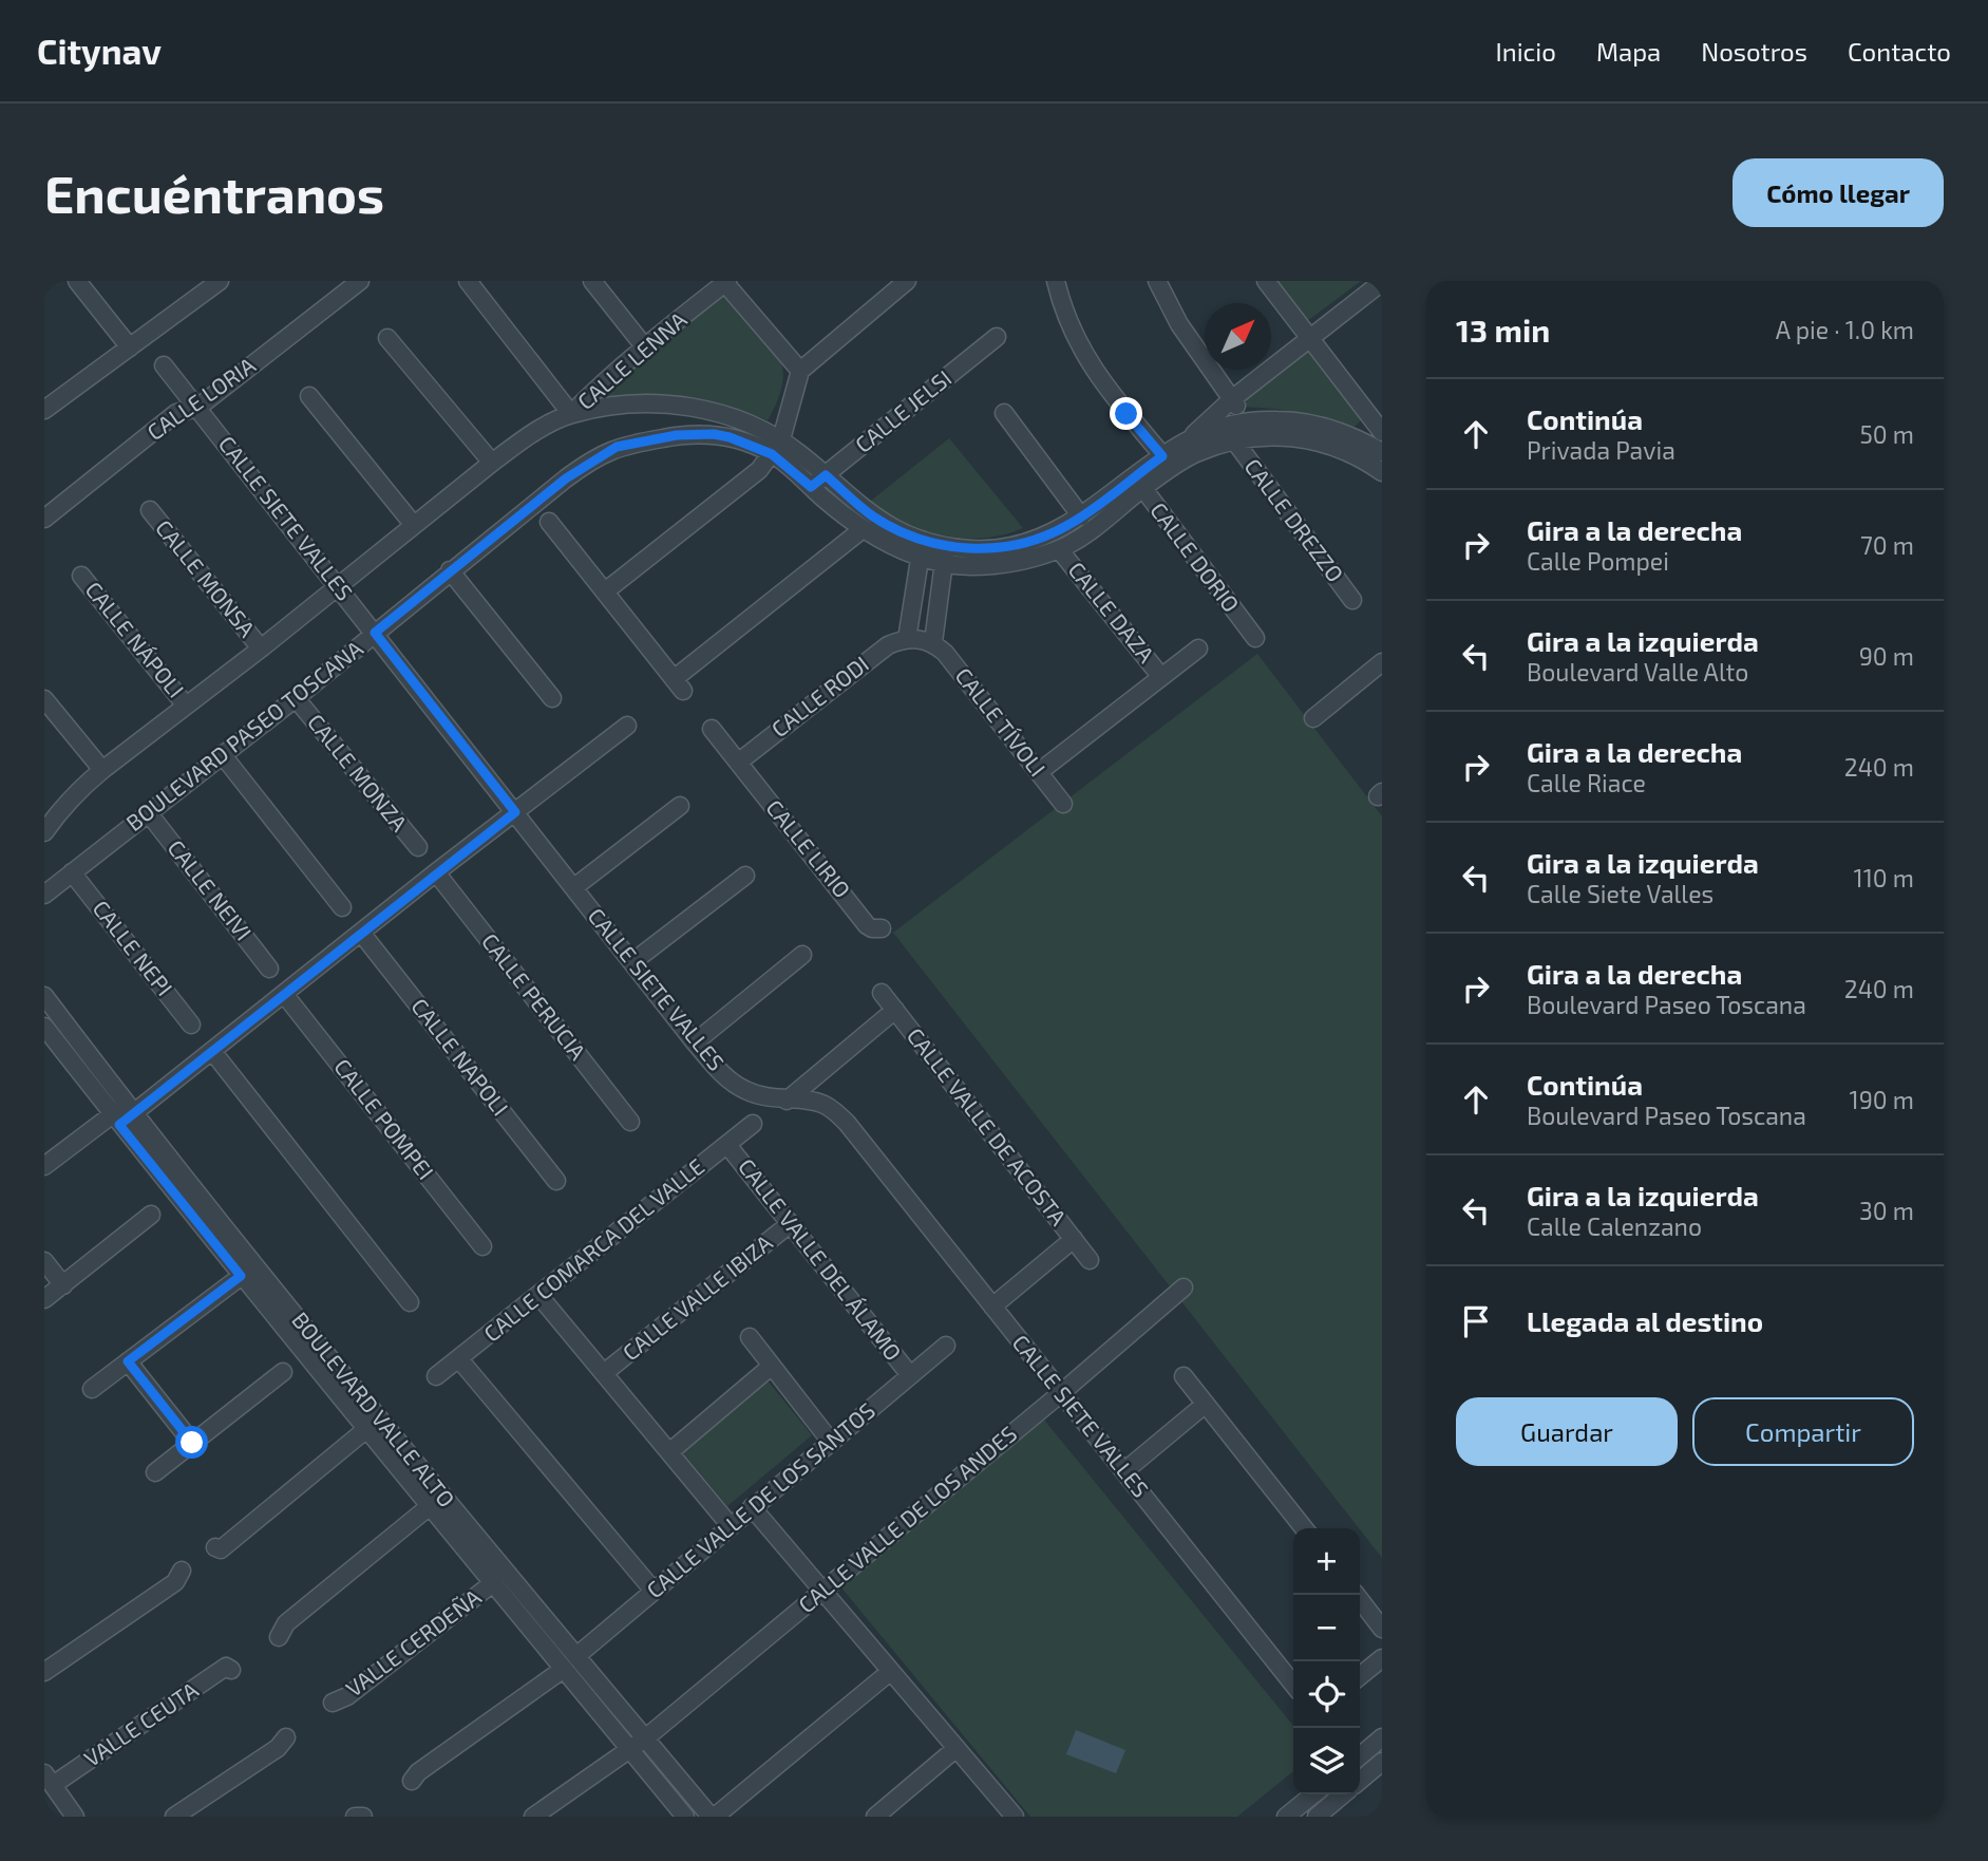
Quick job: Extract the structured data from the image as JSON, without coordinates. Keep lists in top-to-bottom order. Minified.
{"streets":{"street":["CALLE LENNA","CALLE LORIA","CALLE JELSI","CALLE SIETE VALLES","CALLE DREZZO","CALLE DORIO","CALLE MONSA","CALLE DAZA","CALLE NÁPOLI","CALLE RODI","CALLE TÍVOLI","BOULEVARD PASEO TOSCANA","CALLE MONZA","CALLE LIRIO","CALLE NEIVI","CALLE NEPI","CALLE PERUCIA","CALLE NAPOLI","CALLE POMPEI","CALLE VALLE DE ACOSTA","CALLE COMARCA DEL VALLE","CALLE VALLE DEL ÁLAMO","CALLE VALLE IBIZA","BOULEVARD VALLE ALTO","CALLE VALLE DE LOS SANTOS","CALLE VALLE DE LOS ANDES","VALLE CERDEÑA","VALLE CEUTA"]},"crossings":[["CALLE LENNA","BOULEVARD PASEO TOSCANA"],["CALLE LORIA","CALLE SIETE VALLES"],["CALLE JELSI","BOULEVARD PASEO TOSCANA"],["CALLE SIETE VALLES","BOULEVARD PASEO TOSCANA"],["CALLE SIETE VALLES","CALLE VALLE DE LOS ANDES"],["CALLE DREZZO","BOULEVARD PASEO TOSCANA"],["CALLE DORIO","BOULEVARD PASEO TOSCANA"],["CALLE MONSA","BOULEVARD PASEO TOSCANA"],["CALLE DAZA","CALLE TÍVOLI"],["CALLE DAZA","BOULEVARD PASEO TOSCANA"],["CALLE NÁPOLI","BOULEVARD PASEO TOSCANA"],["CALLE RODI","CALLE LIRIO"],["BOULEVARD PASEO TOSCANA","CALLE MONZA"],["BOULEVARD PASEO TOSCANA","CALLE NEIVI"],["BOULEVARD PASEO TOSCANA","CALLE NEPI"],["CALLE COMARCA DEL VALLE","CALLE VALLE DEL ÁLAMO"],["CALLE VALLE DEL ÁLAMO","CALLE VALLE IBIZA"],["CALLE VALLE DEL ÁLAMO","CALLE VALLE DE LOS SANTOS"],["BOULEVARD VALLE ALTO","CALLE VALLE DE LOS SANTOS"],["BOULEVARD VALLE ALTO","CALLE VALLE DE LOS ANDES"],["BOULEVARD VALLE ALTO","VALLE CERDEÑA"]],"north":"top right","page":{"header":"Citynav","nav":["Inicio","Mapa","Nosotros","Contacto"],"buttons":["Cómo llegar",["Guardar","Compartir"]],"title":"Encuéntranos","heading":["13 min","A pie · 1.0 km"],"list":[["Continúa","Privada Pavia","50 m"],["Gira a la derecha","Calle Pompei","70 m"],["Gira a la izquierda","Boulevard Valle Alto","90 m"],["Gira a la derecha","Calle Riace","240 m"],["Gira a la izquierda","Calle Siete Valles","110 m"],["Gira a la derecha","Boulevard Paseo Toscana","240 m"],["Continúa","Boulevard Paseo Toscana","190 m"],["Gira a la izquierda","Calle Calenzano","30 m"],"Llegada al destino"],"map_buttons":["+","−"]}}
